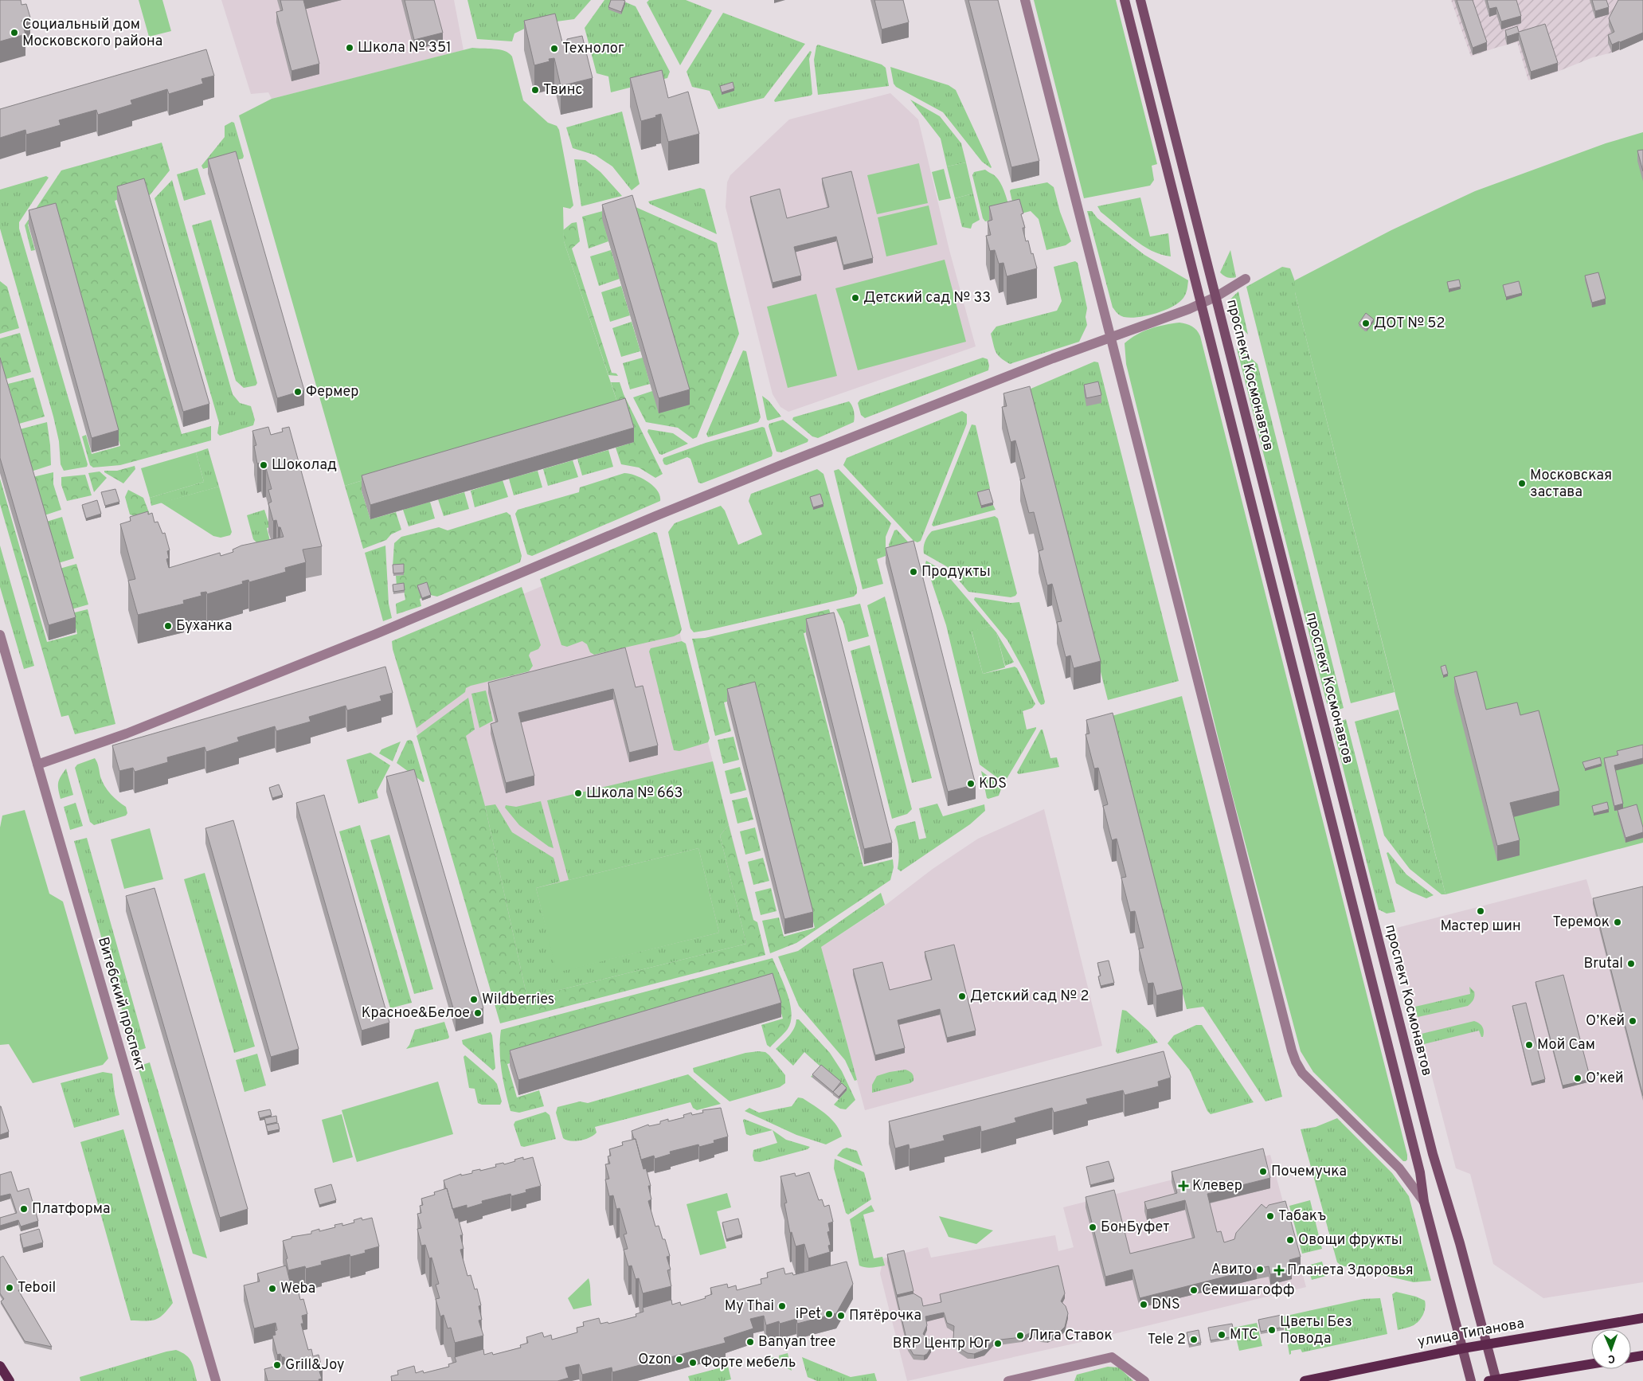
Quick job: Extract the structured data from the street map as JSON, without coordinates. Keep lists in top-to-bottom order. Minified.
{"streets":{"main road":["улица Типанова"],"street":["проспект Космонавтов","Витебский проспект"]},"crossings":[["проспект Космонавтов","улица Типанова"]],"places":{"other":["Социальный дом Московского района","Школа № 351","Технолог","Твинс","Детский сад № 33","ДОТ № 52","Фермер","Шоколад","Московская застава","Продукты","Буханка","KDS","Школа № 663","Мастер шин","Теремок","Brutal","Детский сад № 2","Wildberries","Красное&Белое","О’Кей","Мой Сам","О’кей","Почемучка","Платформа","Табакъ","БонБуфет","Овощи фрукты","Авито","Teboil","Weba","Семишагофф","DNS","My Thai","iРet","Пятёрочка","Цветы Без Повода","МТС","Лига Ставок","Tele 2","Banyan tree","BRP Центр Юг","Ozon","Форте мебель","Grill&Joy"],"health":["Клевер","Планета Здоровья"]},"north":"bottom"}
